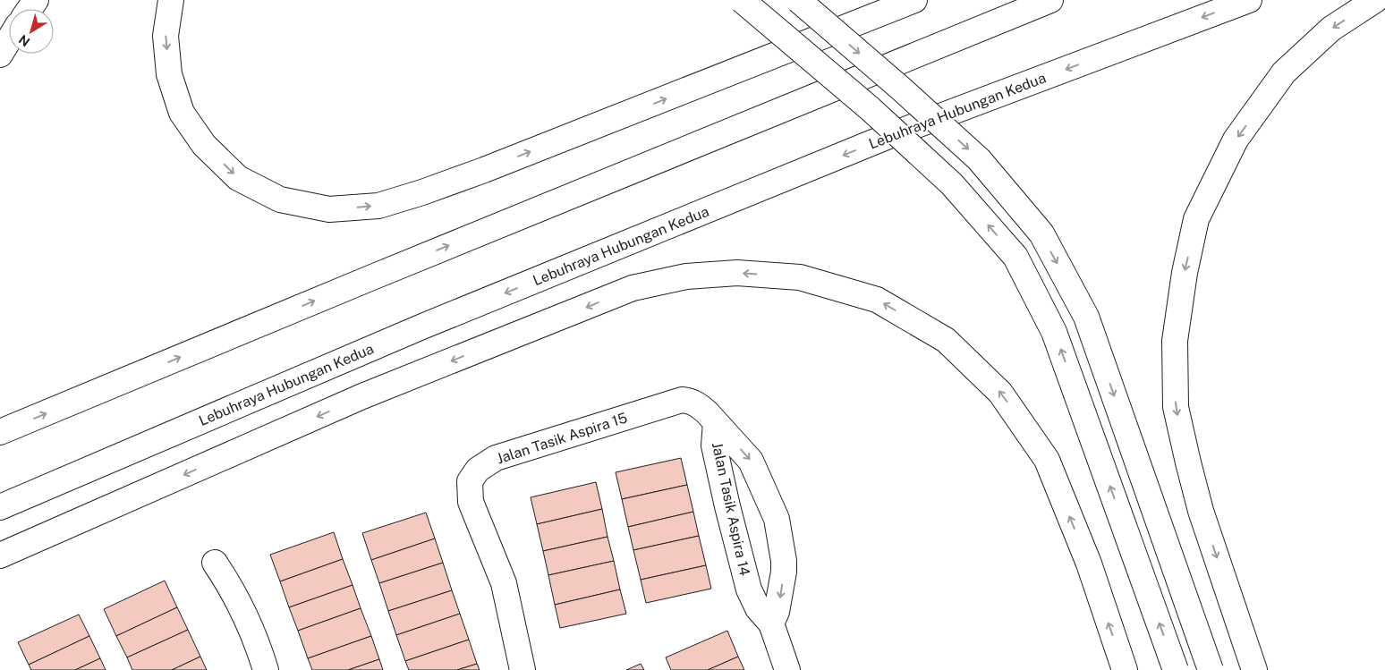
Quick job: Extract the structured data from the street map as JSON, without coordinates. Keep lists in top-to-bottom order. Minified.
{"streets":{"main road":["Lebuhraya Hubungan Kedua","Jalan Tasik Aspira 15","Jalan Tasik Aspira 14"]},"crossings":[["Jalan Tasik Aspira 15","Jalan Tasik Aspira 14"]],"north":"bottom left"}
